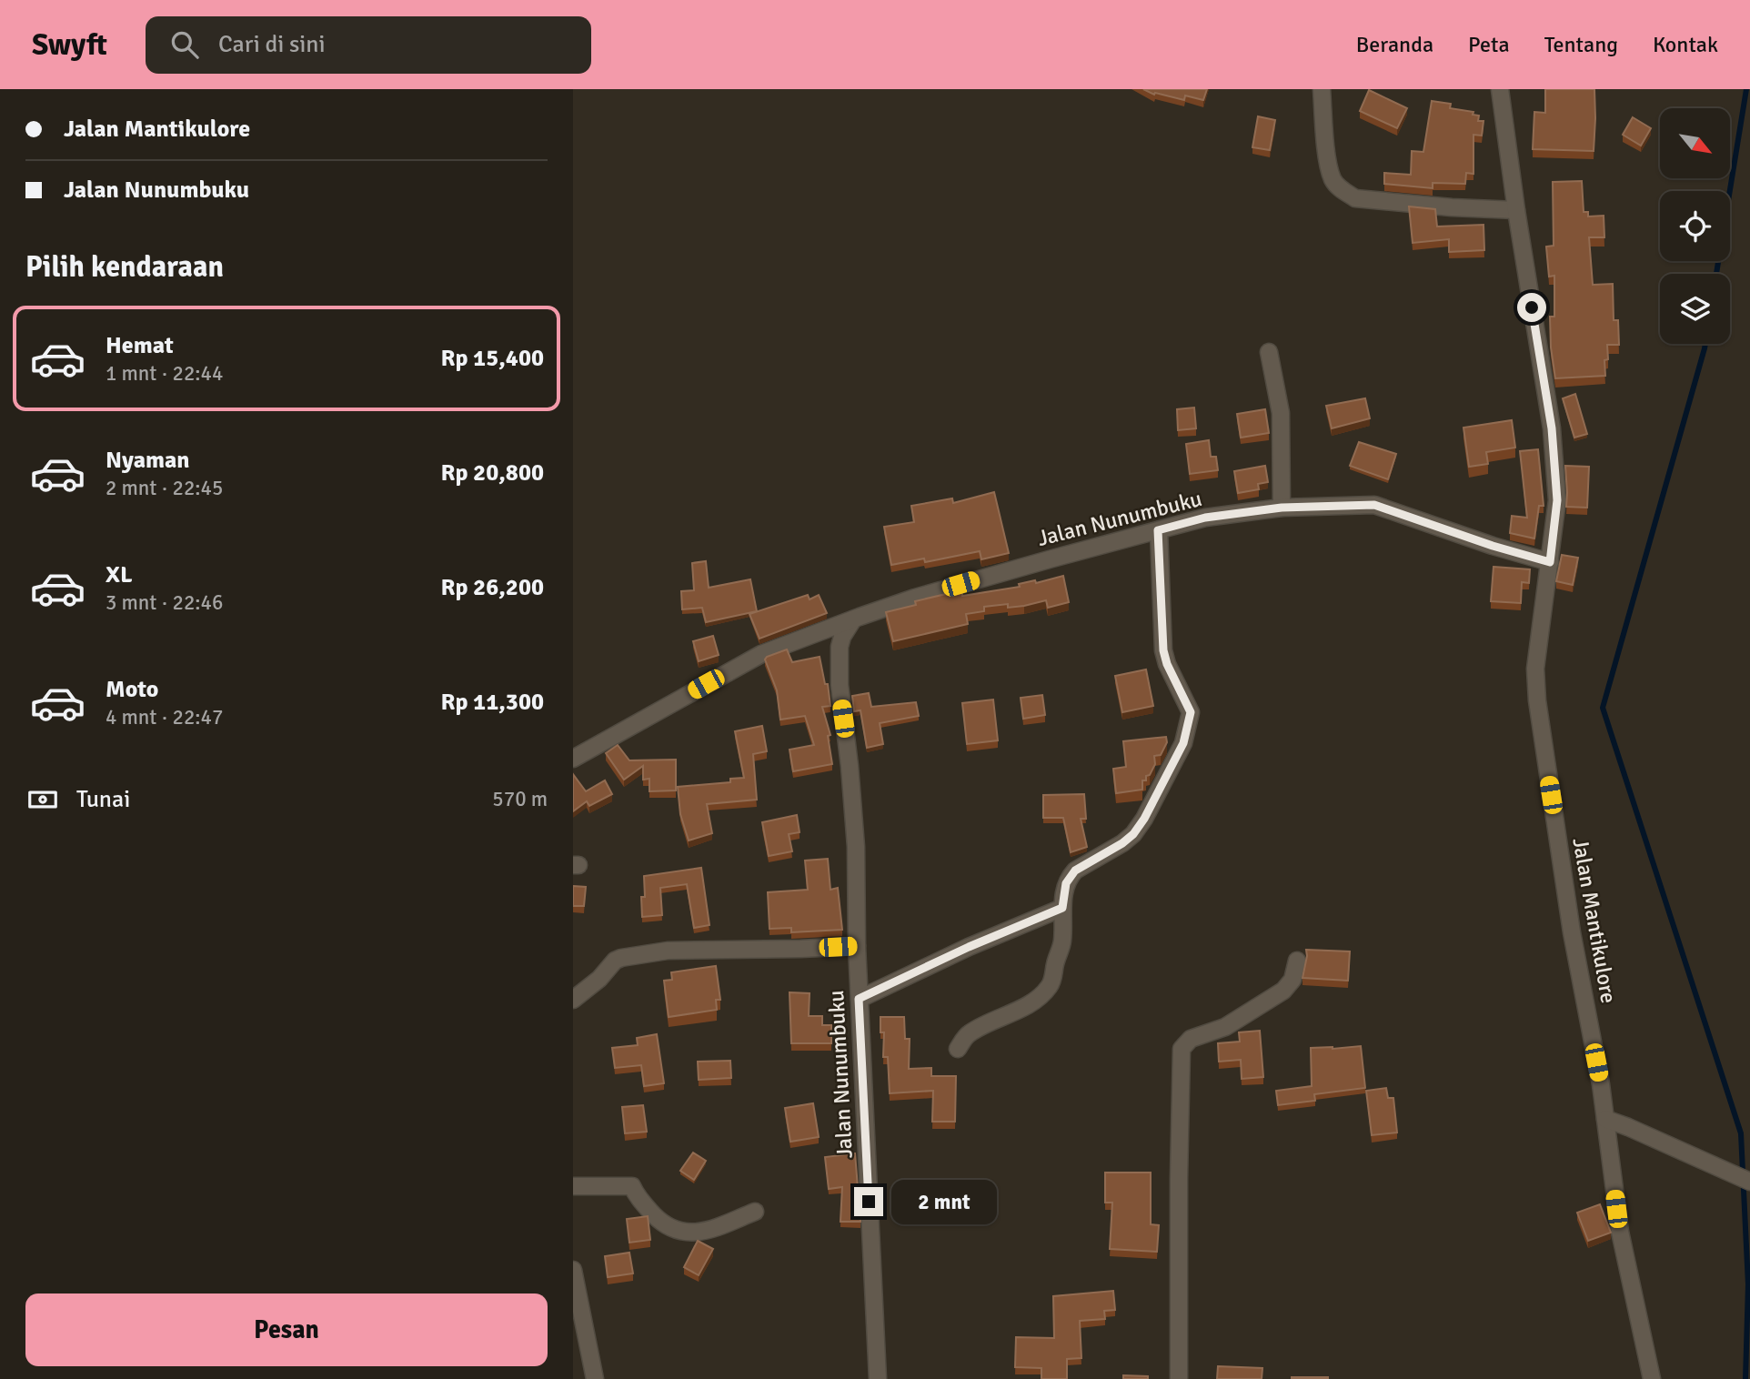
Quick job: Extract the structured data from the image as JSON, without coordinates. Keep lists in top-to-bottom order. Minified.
{"streets":{"street":["Jalan Nunumbuku","Jalan Mantikulore"]},"crossings":[["Jalan Nunumbuku","Jalan Mantikulore"]],"north":"bottom right","page":{"header":"Swyft","search":"Cari di sini","nav":["Beranda","Peta","Tentang","Kontak"],"banner":["Jalan Mantikulore","Jalan Nunumbuku"],"heading":"Pilih kendaraan","list":[{"name":"Hemat","note":"1 mnt · 22:44","value":"Rp 15,400"},{"name":"Nyaman","note":"2 mnt · 22:45","value":"Rp 20,800"},{"name":"XL","note":"3 mnt · 22:46","value":"Rp 26,200"},{"name":"Moto","note":"4 mnt · 22:47","value":"Rp 11,300"}],"pay":["Tunai","570 m"],"bubble":"2 mnt","buttons":"Pesan"}}
